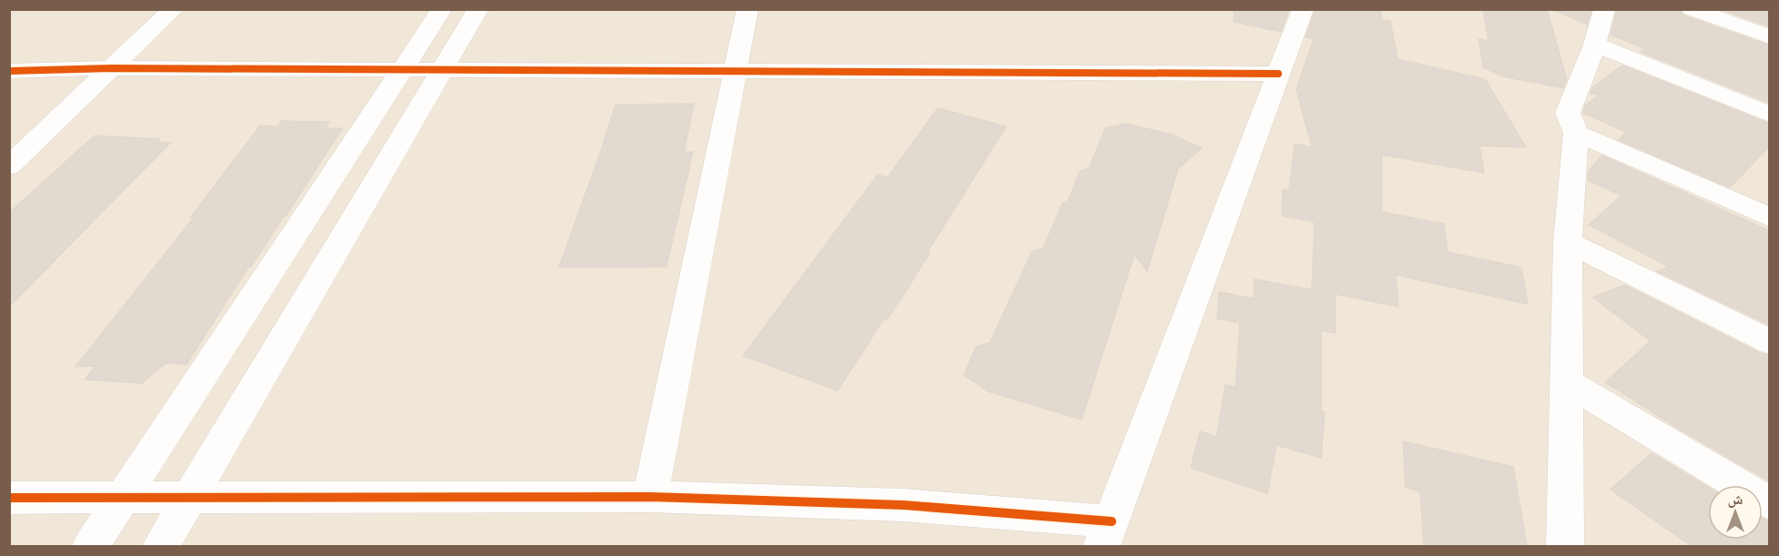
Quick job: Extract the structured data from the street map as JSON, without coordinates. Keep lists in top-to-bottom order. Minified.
{"north":"top"}
